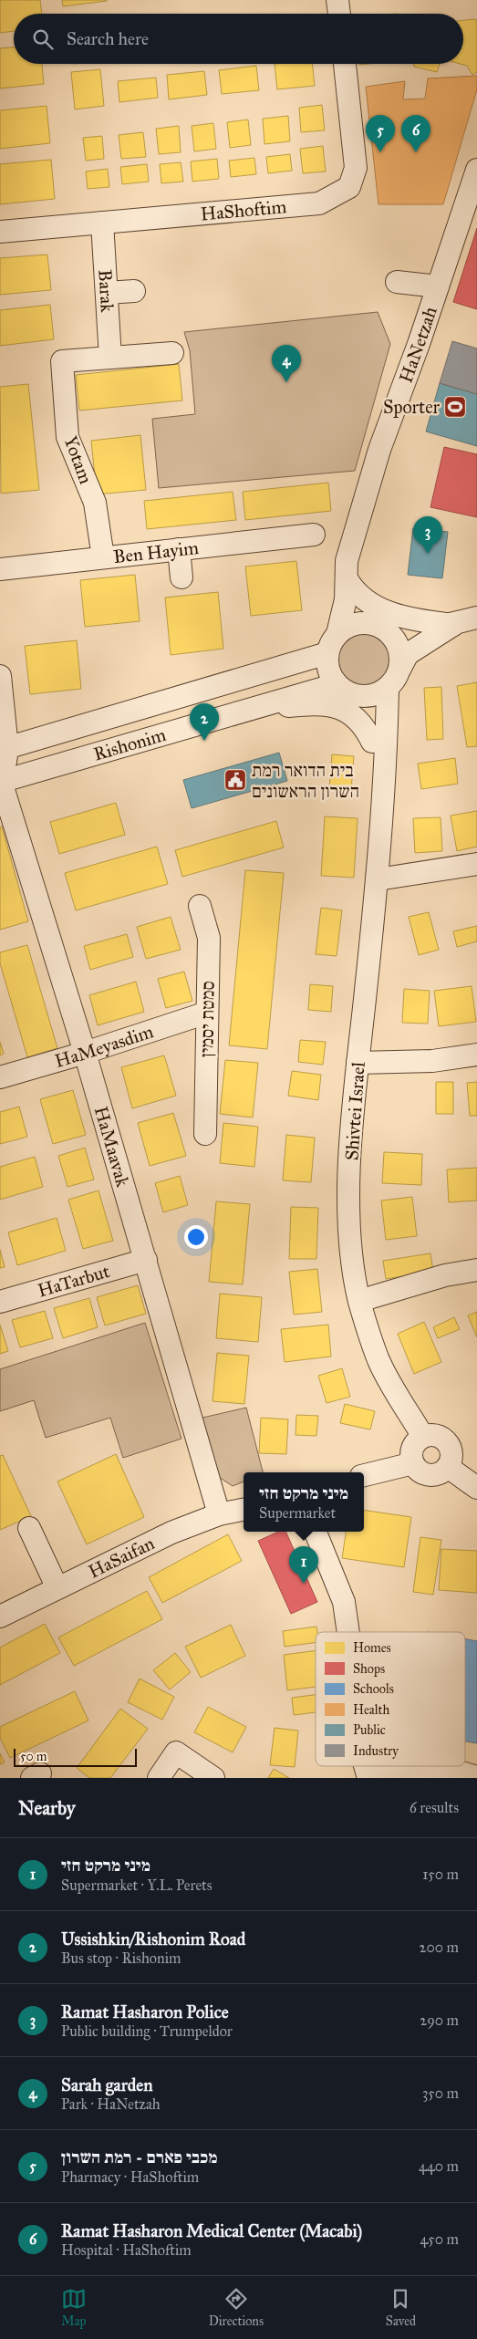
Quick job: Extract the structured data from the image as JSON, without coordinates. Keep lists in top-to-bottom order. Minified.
{"streets":{"street":["HaShoftim","Barak","HaNetzah","Yotam","Ben Hayim","Rishonim","סמטת יסמין","HaMeyasdim","Shivtei Israel","HaMaavak","HaTarbut","HaSaifan"]},"crossings":[["HaShoftim","Barak"],["Barak","Yotam"],["HaNetzah","Rishonim"],["HaNetzah","Shivtei Israel"],["Yotam","Ben Hayim"],["Rishonim","Shivtei Israel"],["Rishonim","HaMaavak"],["סמטת יסמין","HaMeyasdim"],["HaMeyasdim","HaMaavak"],["HaMaavak","HaTarbut"],["HaMaavak","HaSaifan"]],"places":{"sports":["Sporter"],"public building":["בית הדואר רמת השרון הראשונים"]},"legend":["Homes","Shops","Schools","Health","Public","Industry"],"scale_bar":"50 m","page":{"search":"Search here","pins":["5","6","4","3","2","1"],"popup":["מיני מרקט חזי","Supermarket"],"scale":"50 m","heading":["Nearby","6 results"],"list":[{"mark":"1","name":"מיני מרקט חזי","note":"Supermarket · Y.L. Perets","value":"150 m"},{"mark":"2","name":"Ussishkin/Rishonim Road","note":"Bus stop · Rishonim","value":"200 m"},{"mark":"3","name":"Ramat Hasharon Police","note":"Public building · Trumpeldor","value":"290 m"},{"mark":"4","name":"Sarah garden","note":"Park · HaNetzah","value":"350 m"},{"mark":"5","name":"מכבי פארם - רמת השרון","note":"Pharmacy · HaShoftim","value":"440 m"},{"mark":"6","name":"Ramat Hasharon Medical Center (Macabi)","note":"Hospital · HaShoftim","value":"450 m"}],"nav":["Map","Directions","Saved"]}}
